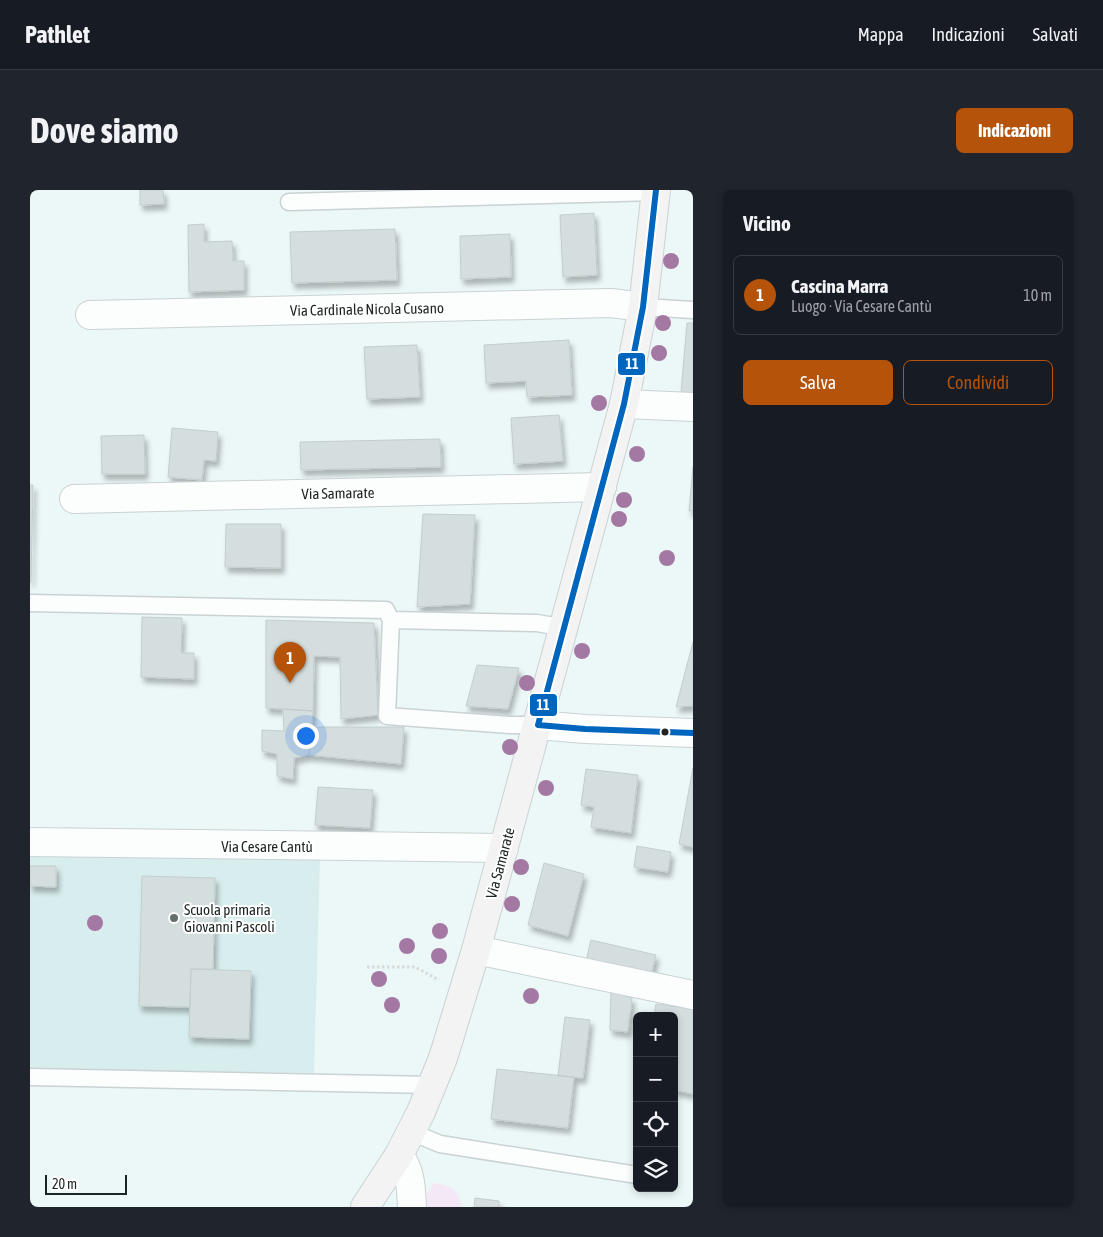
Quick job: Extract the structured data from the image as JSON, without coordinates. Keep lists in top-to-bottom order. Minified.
{"streets":{"street":["Via Cardinale Nicola Cusano","Via Samarate","Via Cesare Cantù"]},"crossings":[["Via Cardinale Nicola Cusano","Via Samarate"],["Via Samarate","Via Cesare Cantù"]],"places":["Scuola primaria Giovanni Pascoli"],"lines":["transit line 11"],"scale_bar":"20 m","page":{"header":"Pathlet","nav":["Mappa","Indicazioni","Salvati"],"buttons":["Indicazioni",["Salva","Condividi"]],"title":"Dove siamo","heading":"Vicino","list":[{"mark":"1","name":"Cascina Marra","note":"Luogo · Via Cesare Cantù","value":"10 m"}],"pins":"1","map_buttons":["+","−"],"scale":"20 m"}}
